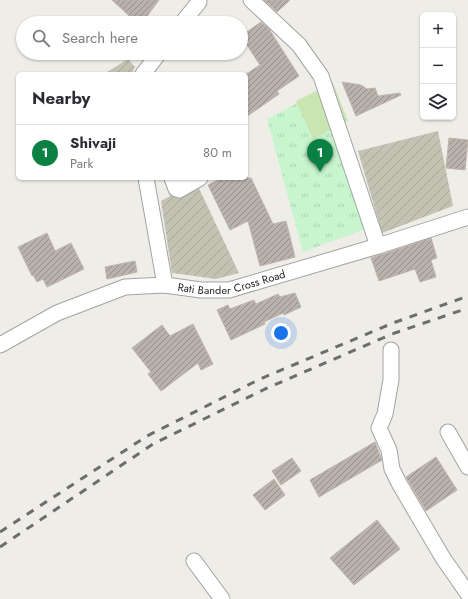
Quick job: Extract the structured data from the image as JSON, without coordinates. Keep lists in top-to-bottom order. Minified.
{"streets":{"street":["Rati Bander Cross Road"]},"page":{"map_buttons":["+","−"],"search":"Search here","heading":"Nearby","list":[{"mark":"1","name":"Shivaji","note":"Park","value":"80 m"}],"pins":"1"}}
